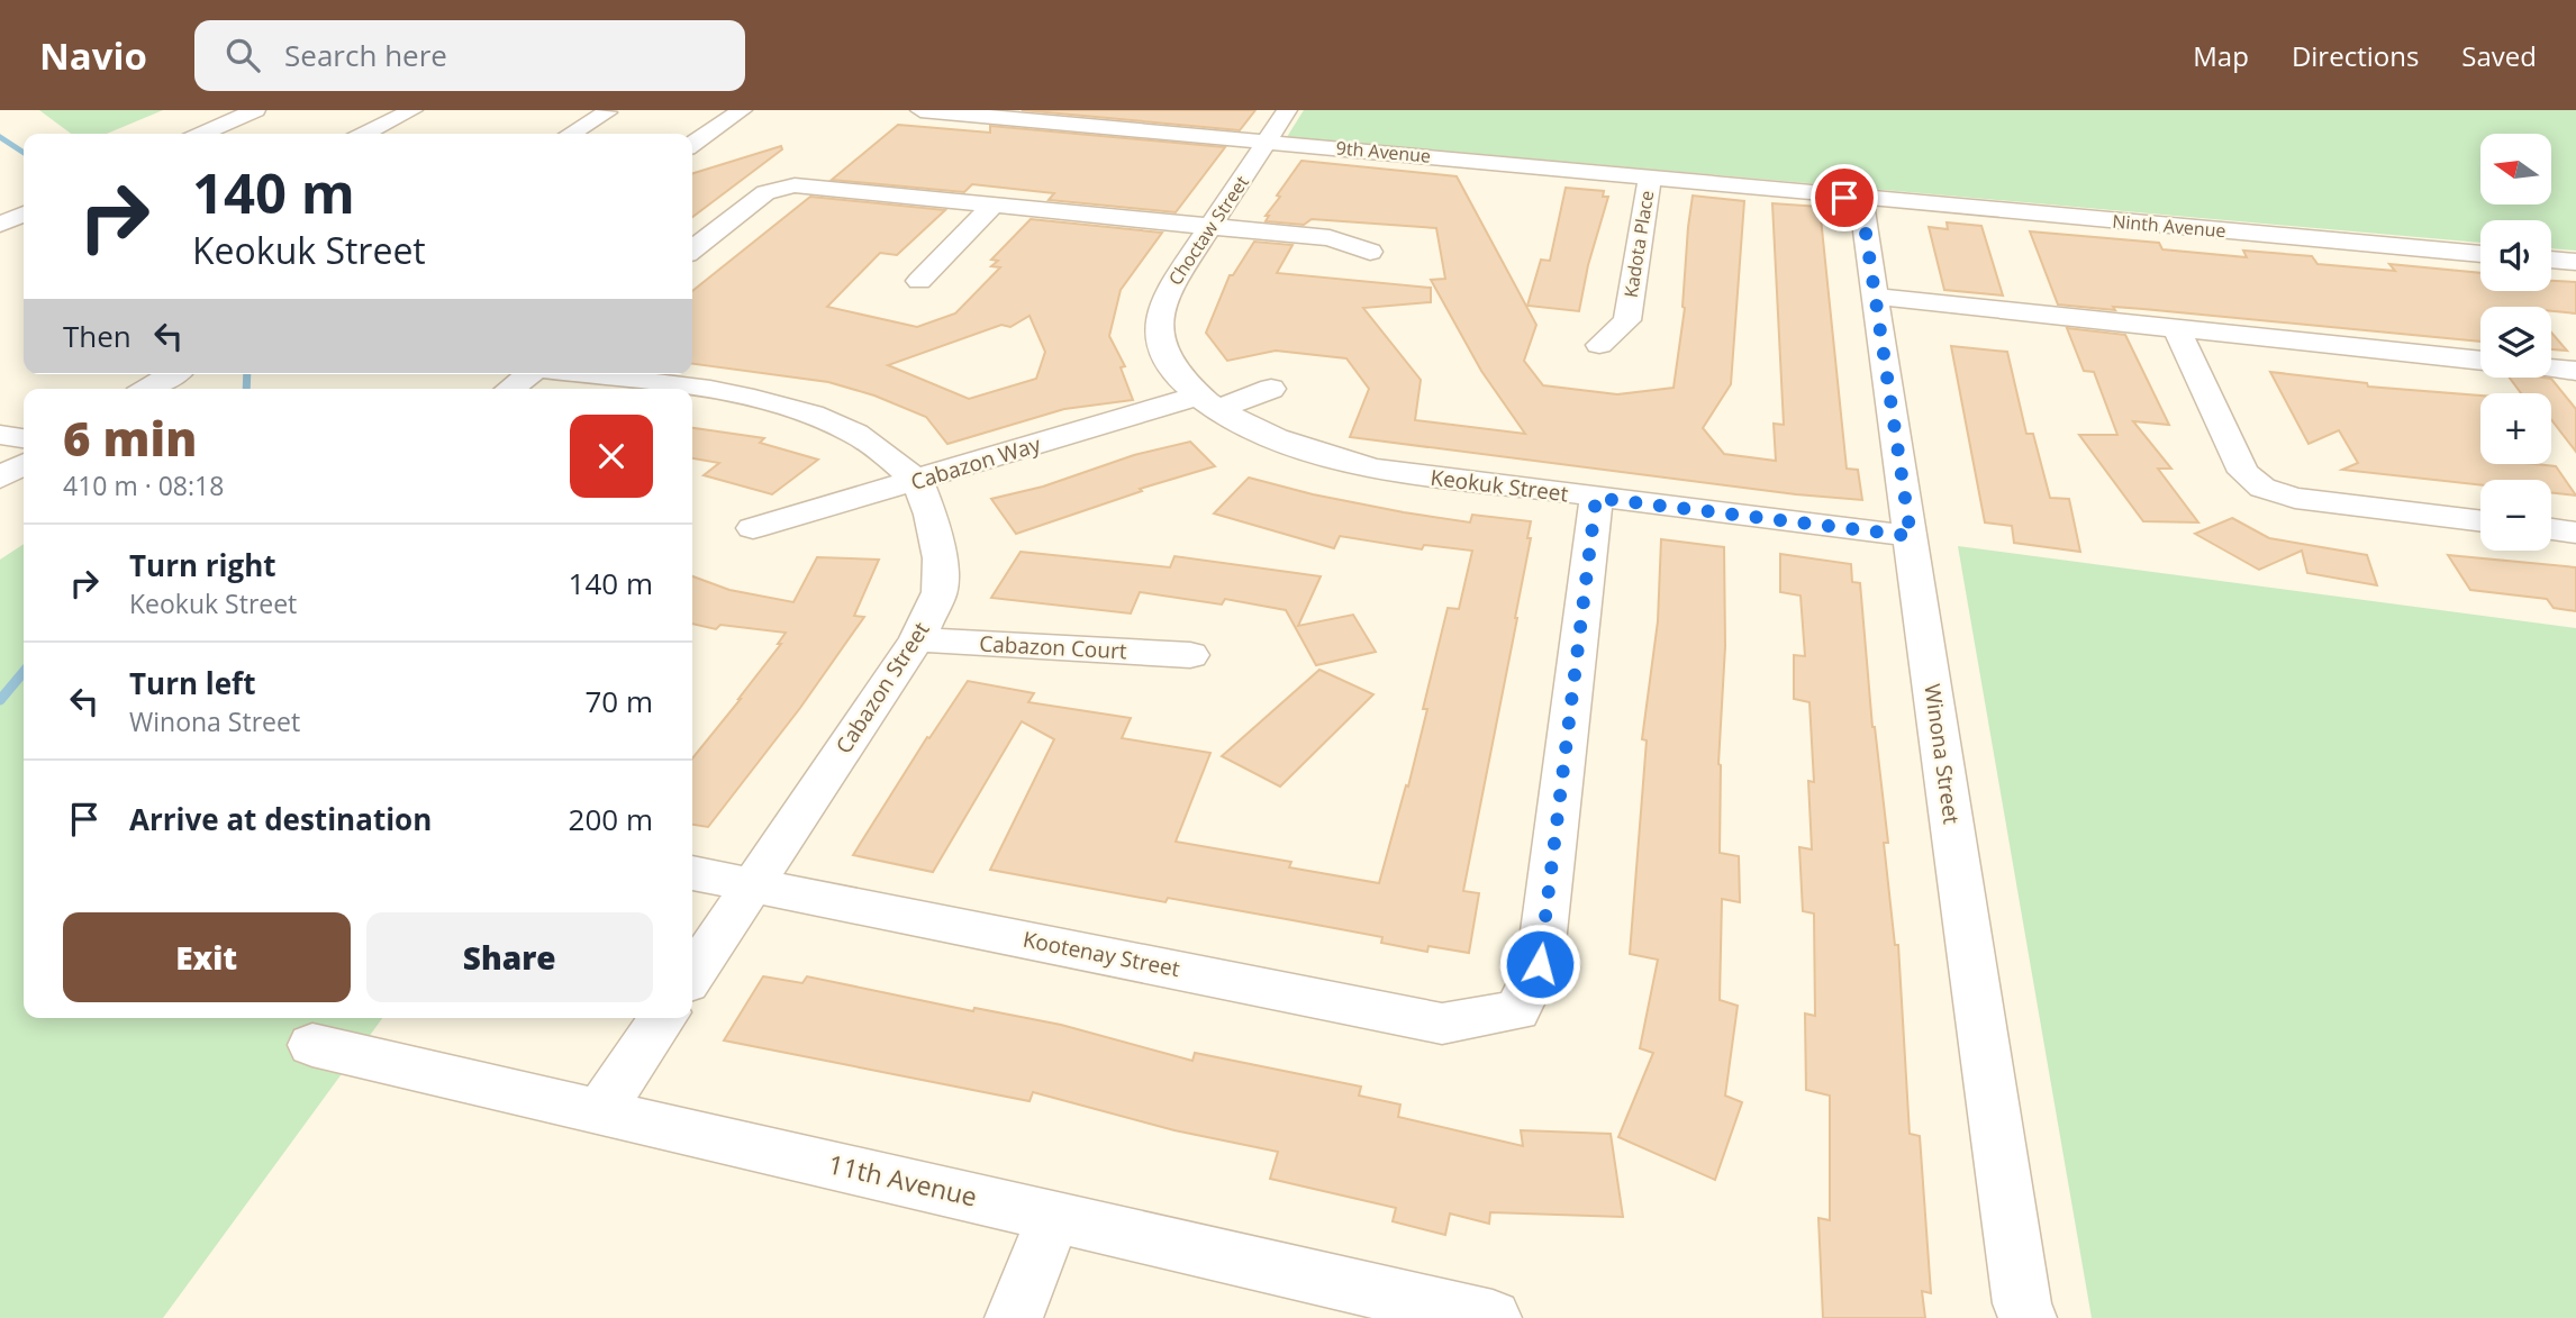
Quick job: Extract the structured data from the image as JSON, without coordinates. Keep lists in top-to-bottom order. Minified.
{"streets":{"street":["9th Avenue","Ninth Avenue","Choctaw Street","Kadota Place","Cabazon Way","Keokuk Street","Cabazon Court","Cabazon Street","Winona Street","Kootenay Street","11th Avenue"]},"crossings":[["9th Avenue","Ninth Avenue"],["9th Avenue","Choctaw Street"],["9th Avenue","Kadota Place"],["9th Avenue","Winona Street"],["Ninth Avenue","Winona Street"],["Choctaw Street","Cabazon Way"],["Choctaw Street","Keokuk Street"],["Cabazon Way","Keokuk Street"],["Cabazon Way","Cabazon Street"],["Keokuk Street","Winona Street"],["Keokuk Street","Kootenay Street"],["Cabazon Court","Cabazon Street"],["Cabazon Street","Kootenay Street"]],"north":"left","page":{"header":"Navio","search":"Search here","nav":["Map","Directions","Saved"],"map_buttons":["+","−"],"turn":["140 m","Keokuk Street"],"then":"Then","heading":["6 min","410 m · 08:18"],"list":[{"name":"Turn right","note":"Keokuk Street","value":"140 m"},{"name":"Turn left","note":"Winona Street","value":"70 m"},{"name":"Arrive at destination","value":"200 m"}],"buttons":["Exit","Share"]}}
